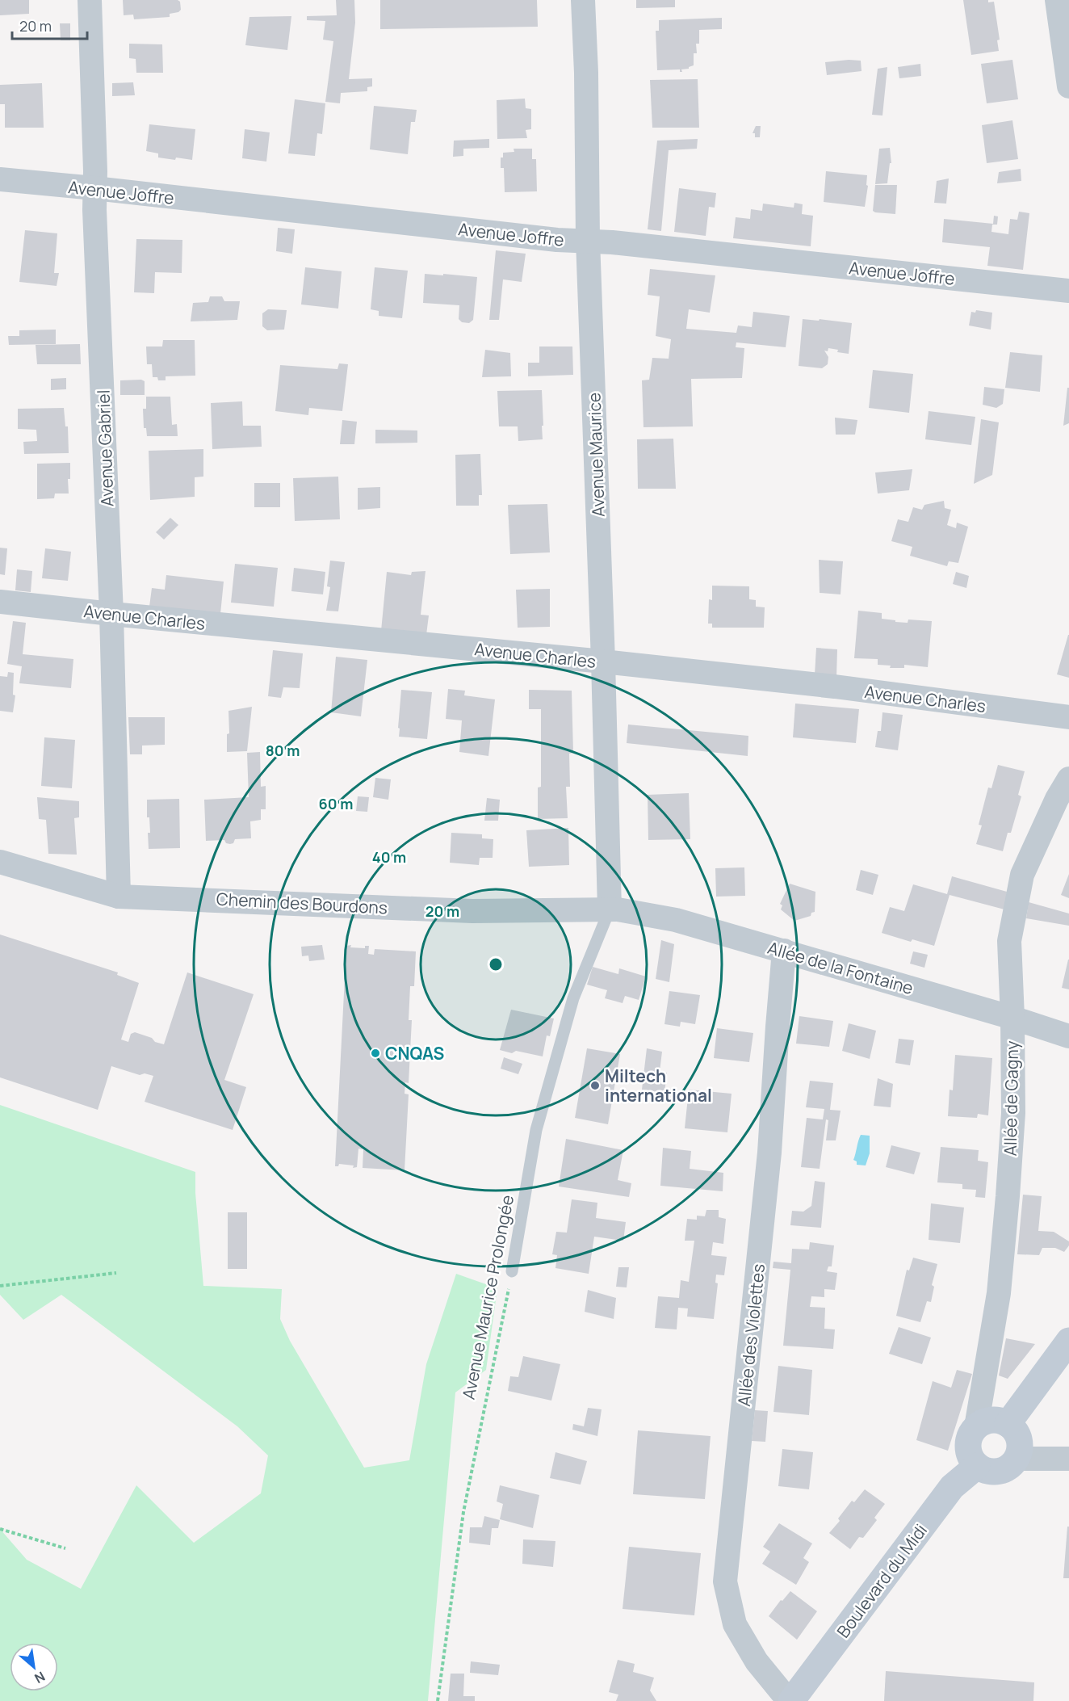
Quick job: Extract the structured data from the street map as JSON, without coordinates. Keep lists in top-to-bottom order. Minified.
{"streets":{"street":["Avenue Joffre","Avenue Gabriel","Avenue Maurice","Avenue Charles","Chemin des Bourdons","Allée de la Fontaine","Allée de Gagny","Allée des Violettes","Boulevard du Midi"],"lane":["Avenue Maurice Prolongée"]},"crossings":[["Avenue Joffre","Avenue Gabriel"],["Avenue Joffre","Avenue Maurice"],["Avenue Gabriel","Avenue Charles"],["Avenue Gabriel","Chemin des Bourdons"],["Avenue Maurice","Avenue Charles"],["Avenue Maurice","Chemin des Bourdons"],["Avenue Maurice","Allée de la Fontaine"],["Avenue Maurice","Avenue Maurice Prolongée"],["Chemin des Bourdons","Allée de la Fontaine"],["Chemin des Bourdons","Avenue Maurice Prolongée"],["Allée de la Fontaine","Allée de Gagny"],["Allée de la Fontaine","Avenue Maurice Prolongée"],["Allée de la Fontaine","Allée des Violettes"],["Allée de Gagny","Boulevard du Midi"],["Allée des Violettes","Boulevard du Midi"]],"places":["CNQAS","Miltech international"],"scale_bar":"20 m","north":"bottom right","rings":["80 m","60 m","40 m","20 m"]}
